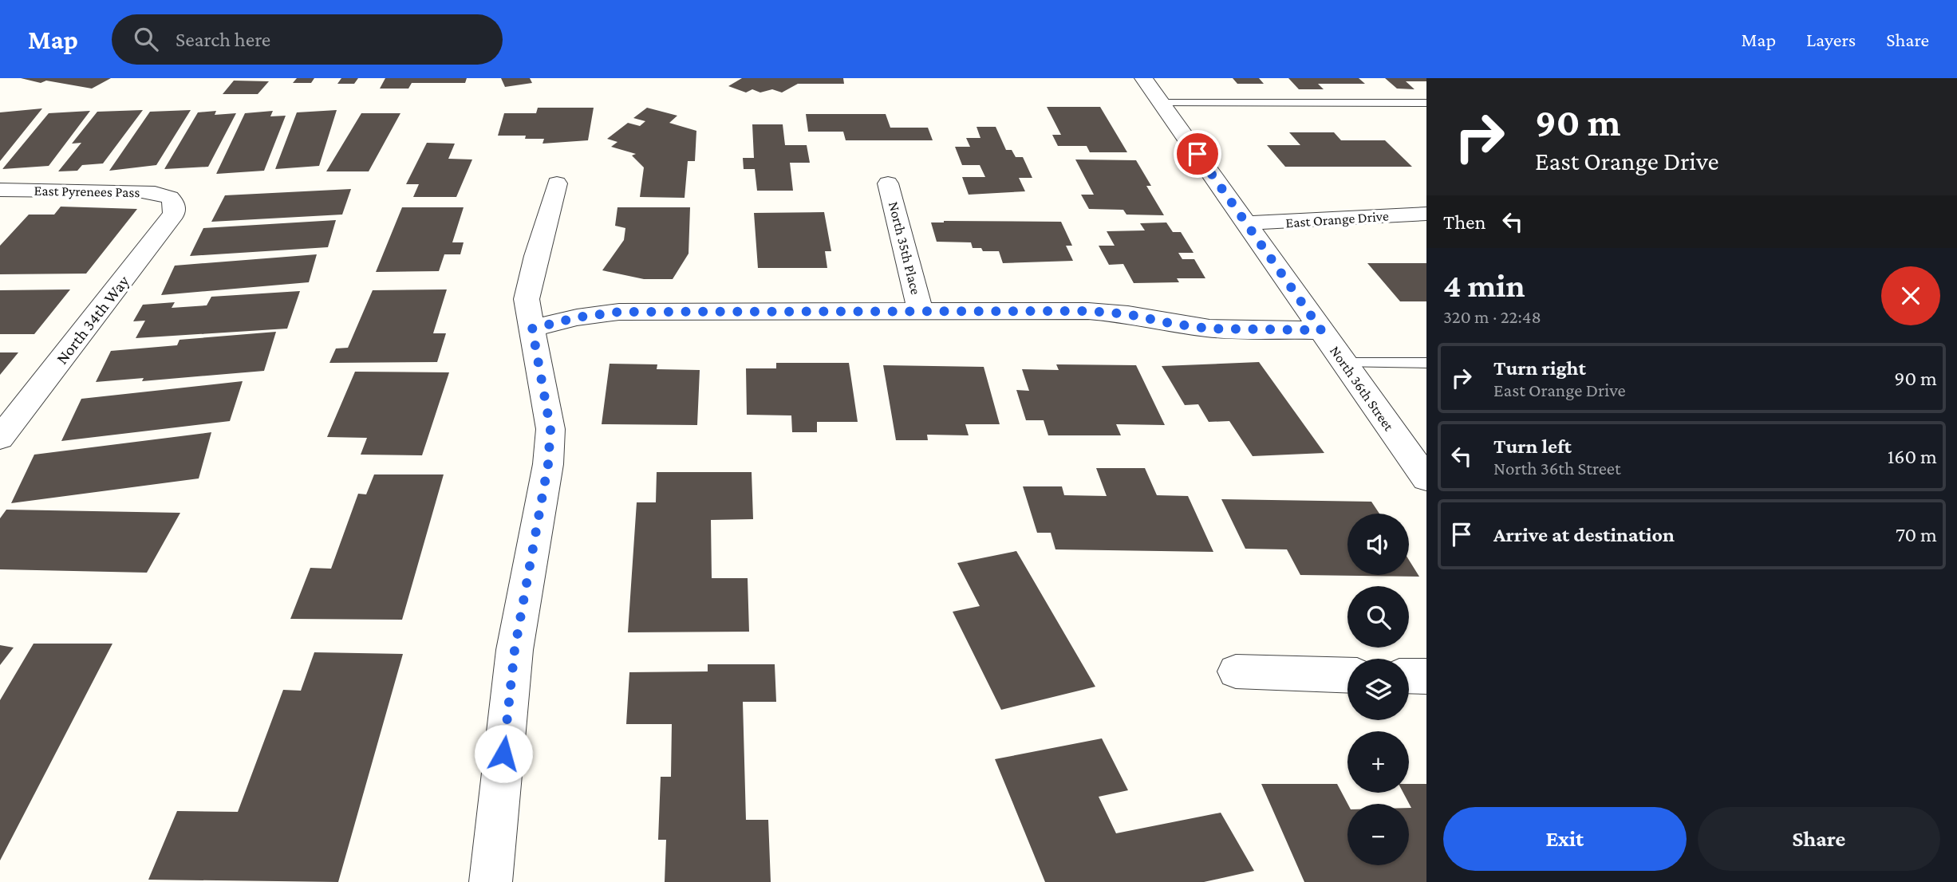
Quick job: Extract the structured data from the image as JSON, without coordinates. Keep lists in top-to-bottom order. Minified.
{"streets":{"street":["East Pyrenees Pass","East Orange Drive","North 35th Place","North 34th Way","North 36th Street"]},"crossings":[["East Pyrenees Pass","North 34th Way"],["East Orange Drive","North 36th Street"]],"page":{"header":"Map","search":"Search here","nav":["Map","Layers","Share"],"turn":["90 m","East Orange Drive"],"then":"Then","heading":["4 min","320 m · 22:48"],"list":[{"name":"Turn right","note":"East Orange Drive","value":"90 m"},{"name":"Turn left","note":"North 36th Street","value":"160 m"},{"name":"Arrive at destination","value":"70 m"}],"map_buttons":["+","−"],"buttons":["Exit","Share"]}}
